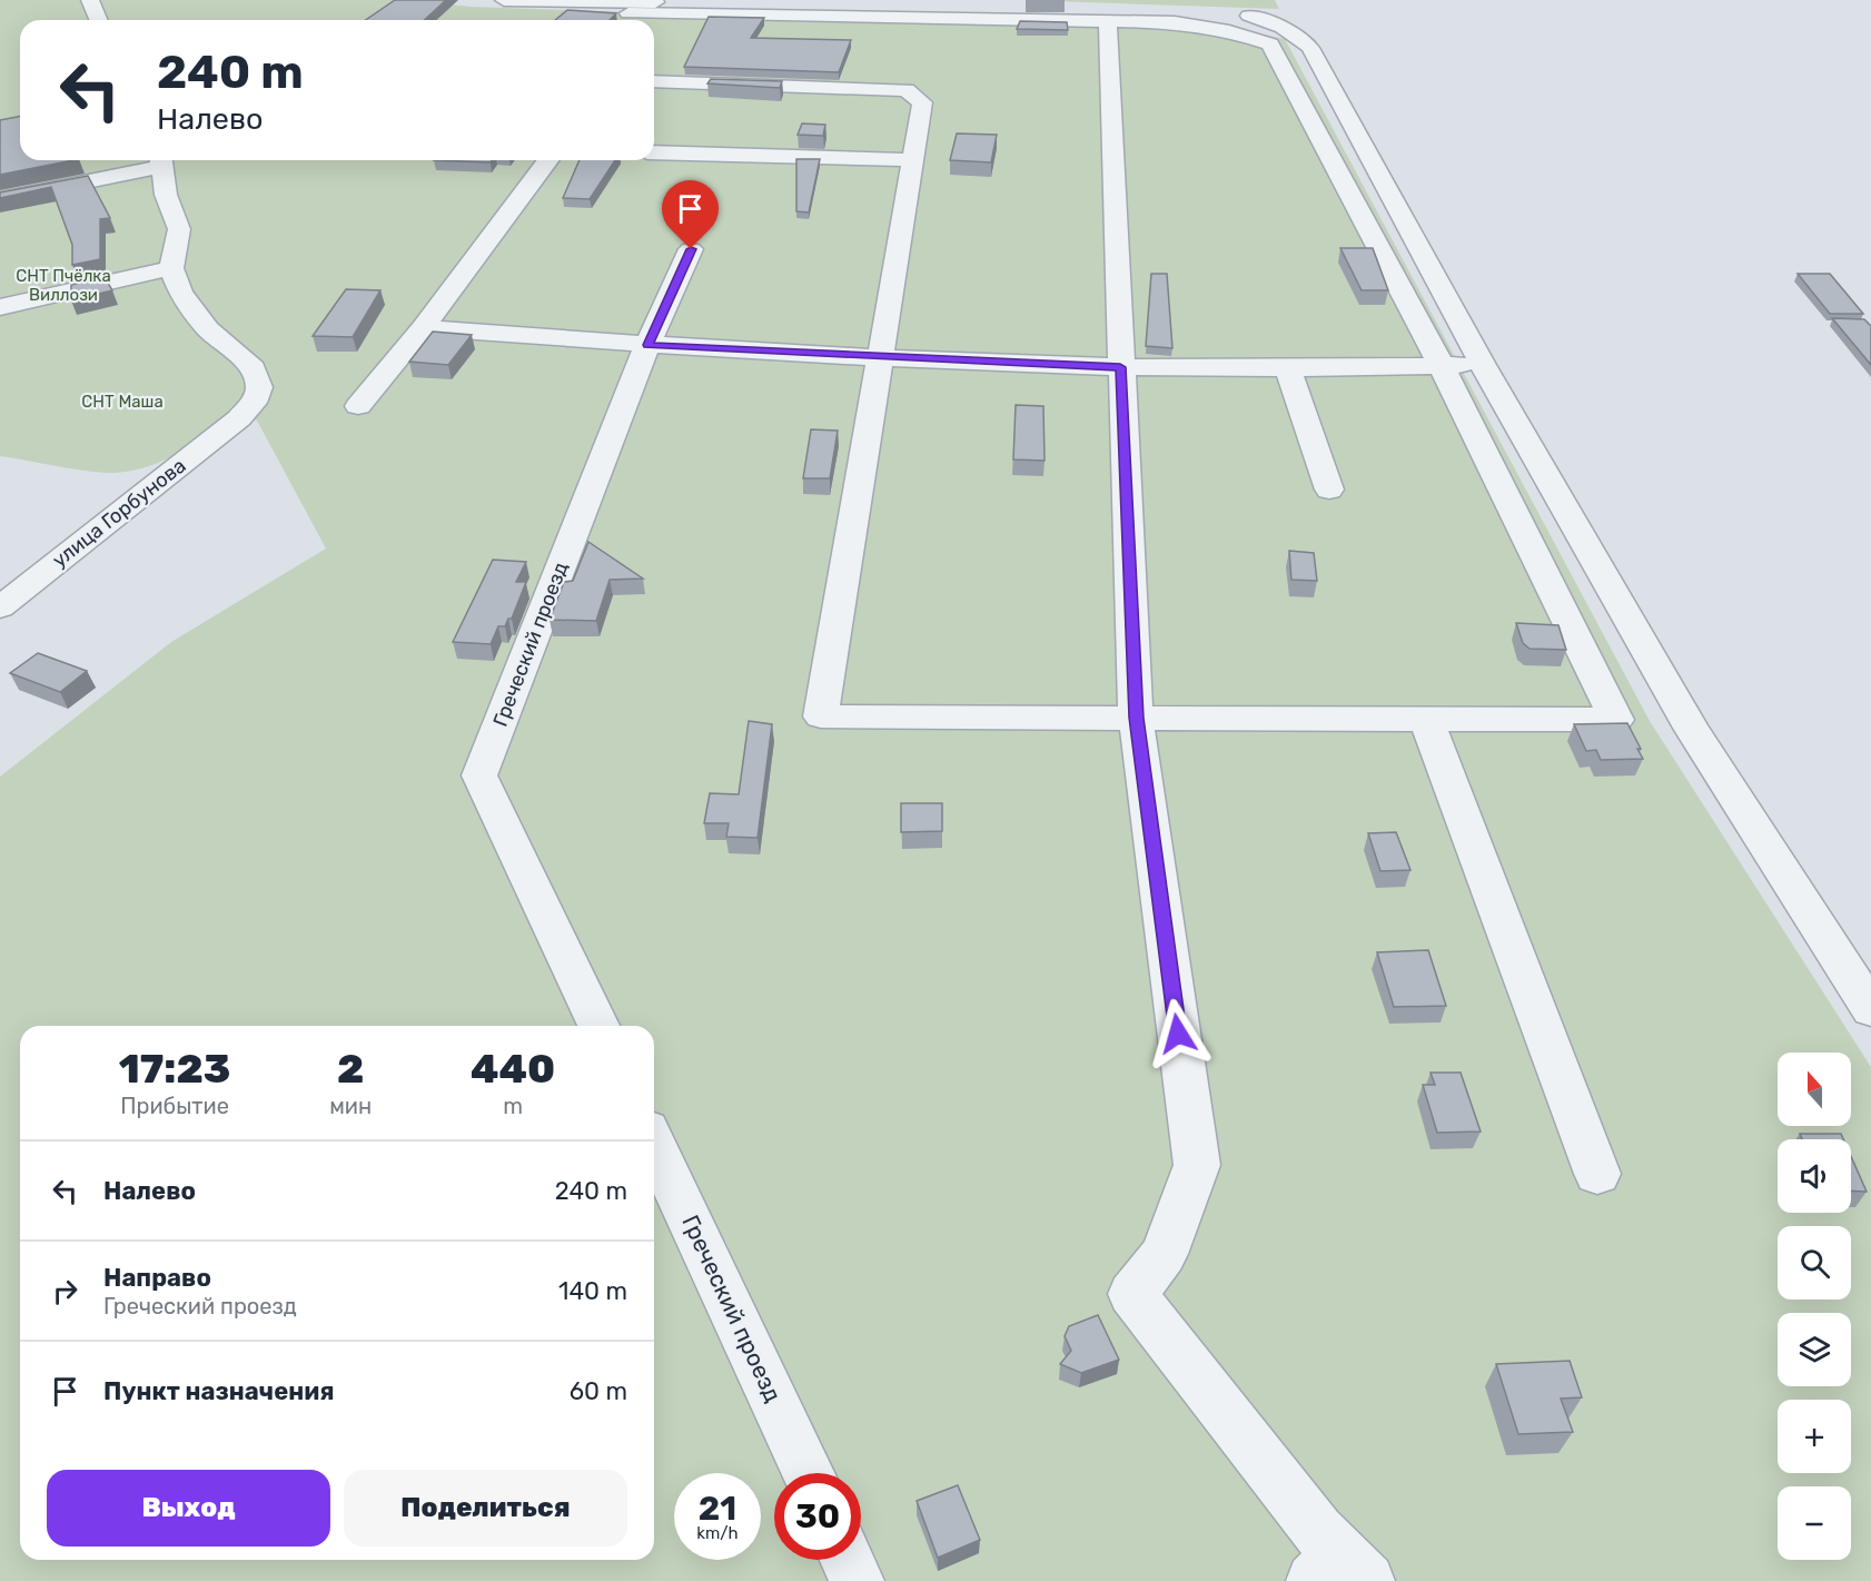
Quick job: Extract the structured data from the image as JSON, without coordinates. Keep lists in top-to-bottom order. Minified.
{"streets":{"street":["улица Горбунова","Греческий проезд"]},"parks":["СНТ Пчёлка Виллози","СНТ Маша"],"north":"top","page":{"turn":["240 m","Налево"],"eta":["17:23","Прибытие","2","мин","440","m"],"map_buttons":["+","−"],"list":[{"name":"Налево","value":"240 m"},{"name":"Направо","note":"Греческий проезд","value":"140 m"},{"name":"Пункт назначения","value":"60 m"}],"buttons":["Выход","Поделиться"],"speed":"21 km/h","limit":"30"}}
